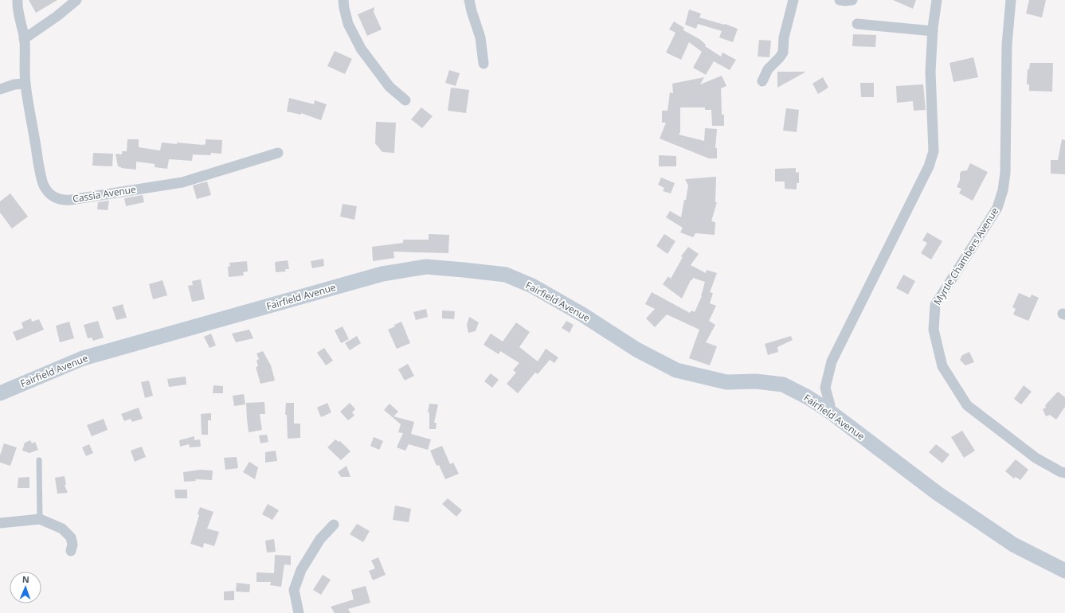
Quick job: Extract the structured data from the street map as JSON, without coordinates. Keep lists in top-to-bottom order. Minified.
{"streets":{"street":["Cassia Avenue","Myrtle Chambers Avenue","Fairfield Avenue"]},"north":"top"}
